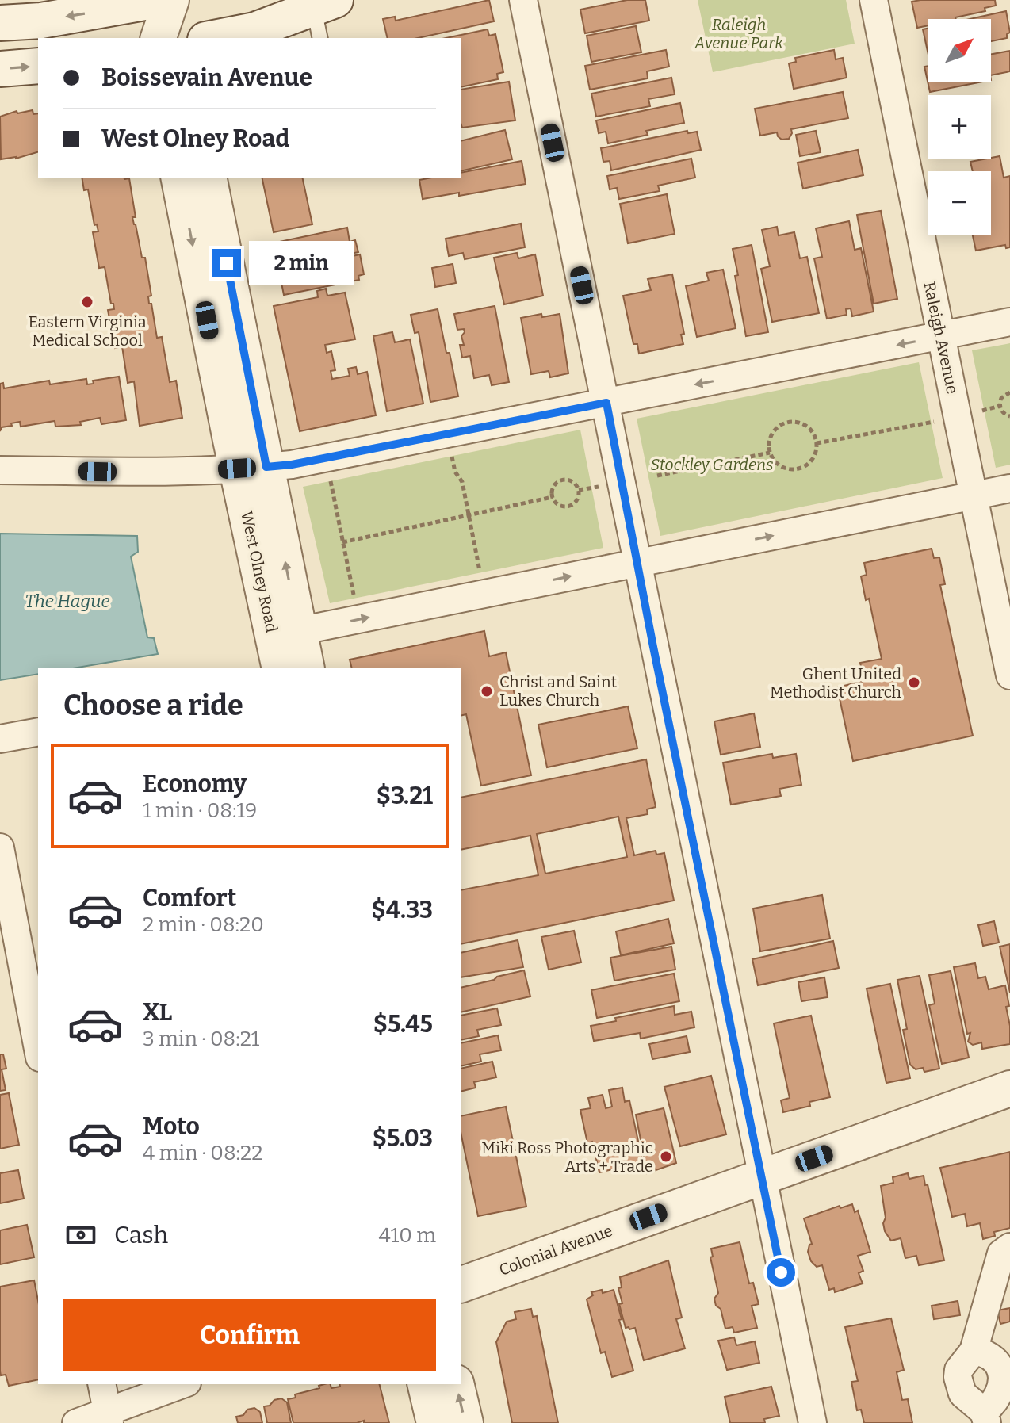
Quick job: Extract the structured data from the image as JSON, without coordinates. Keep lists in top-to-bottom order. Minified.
{"streets":{"street":["Raleigh Avenue","West Olney Road","Colonial Avenue"]},"water":["The Hague"],"parks":["Raleigh Avenue Park","Stockley Gardens"],"places":["Eastern Virginia Medical School","Ghent United Methodist Church","Christ and Saint Lukes Church","Miki Ross Photographic Arts + Trade"],"north":"top right","page":{"map_buttons":["+","−"],"banner":["Boissevain Avenue","West Olney Road"],"bubble":"2 min","heading":"Choose a ride","list":[{"name":"Economy","note":"1 min · 08:19","value":"$3.21"},{"name":"Comfort","note":"2 min · 08:20","value":"$4.33"},{"name":"XL","note":"3 min · 08:21","value":"$5.45"},{"name":"Moto","note":"4 min · 08:22","value":"$5.03"}],"pay":["Cash","410 m"],"buttons":"Confirm"}}
